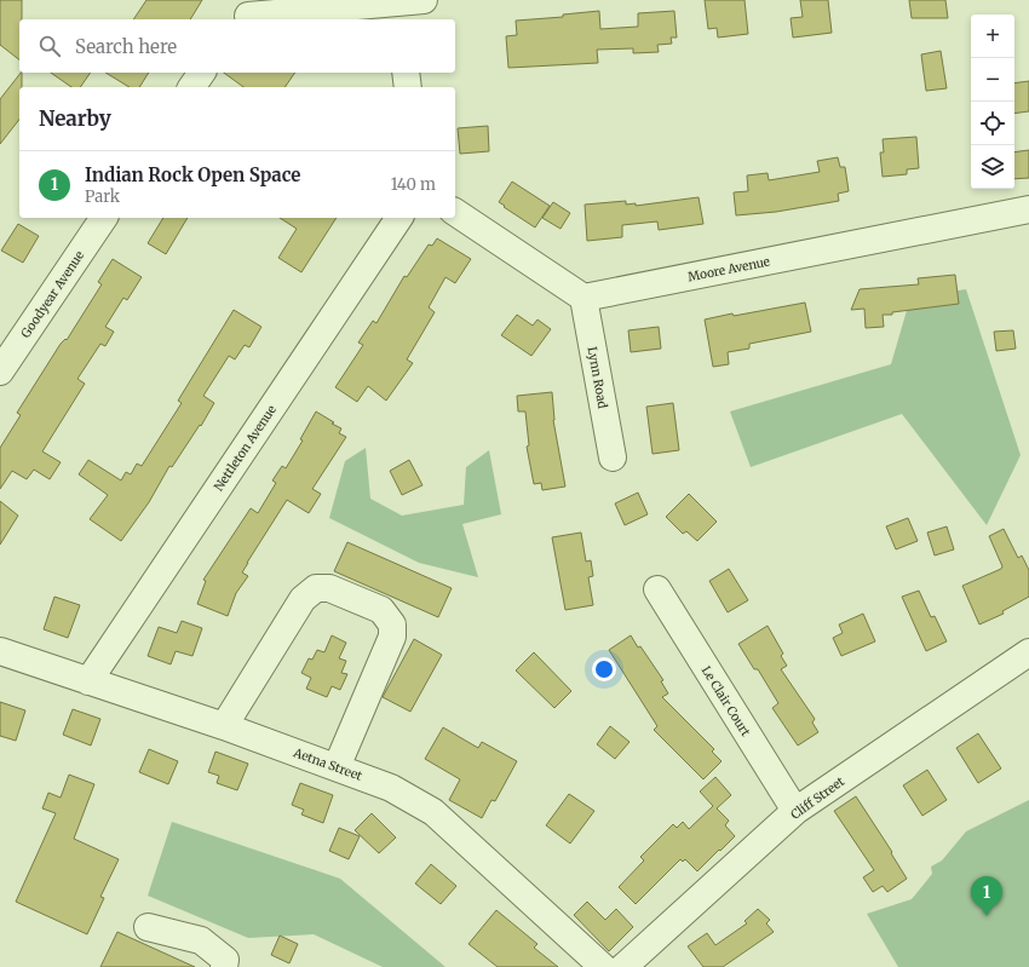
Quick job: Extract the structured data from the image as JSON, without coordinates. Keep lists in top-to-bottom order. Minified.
{"streets":{"street":["Moore Avenue","Goodyear Avenue","Lynn Road","Nettleton Avenue","Le Clair Court","Aetna Street","Cliff Street"]},"crossings":[["Moore Avenue","Lynn Road"],["Nettleton Avenue","Aetna Street"],["Le Clair Court","Cliff Street"]],"page":{"map_buttons":["+","−"],"search":"Search here","heading":"Nearby","list":[{"mark":"1","name":"Indian Rock Open Space","note":"Park","value":"140 m"}],"pins":"1"}}
